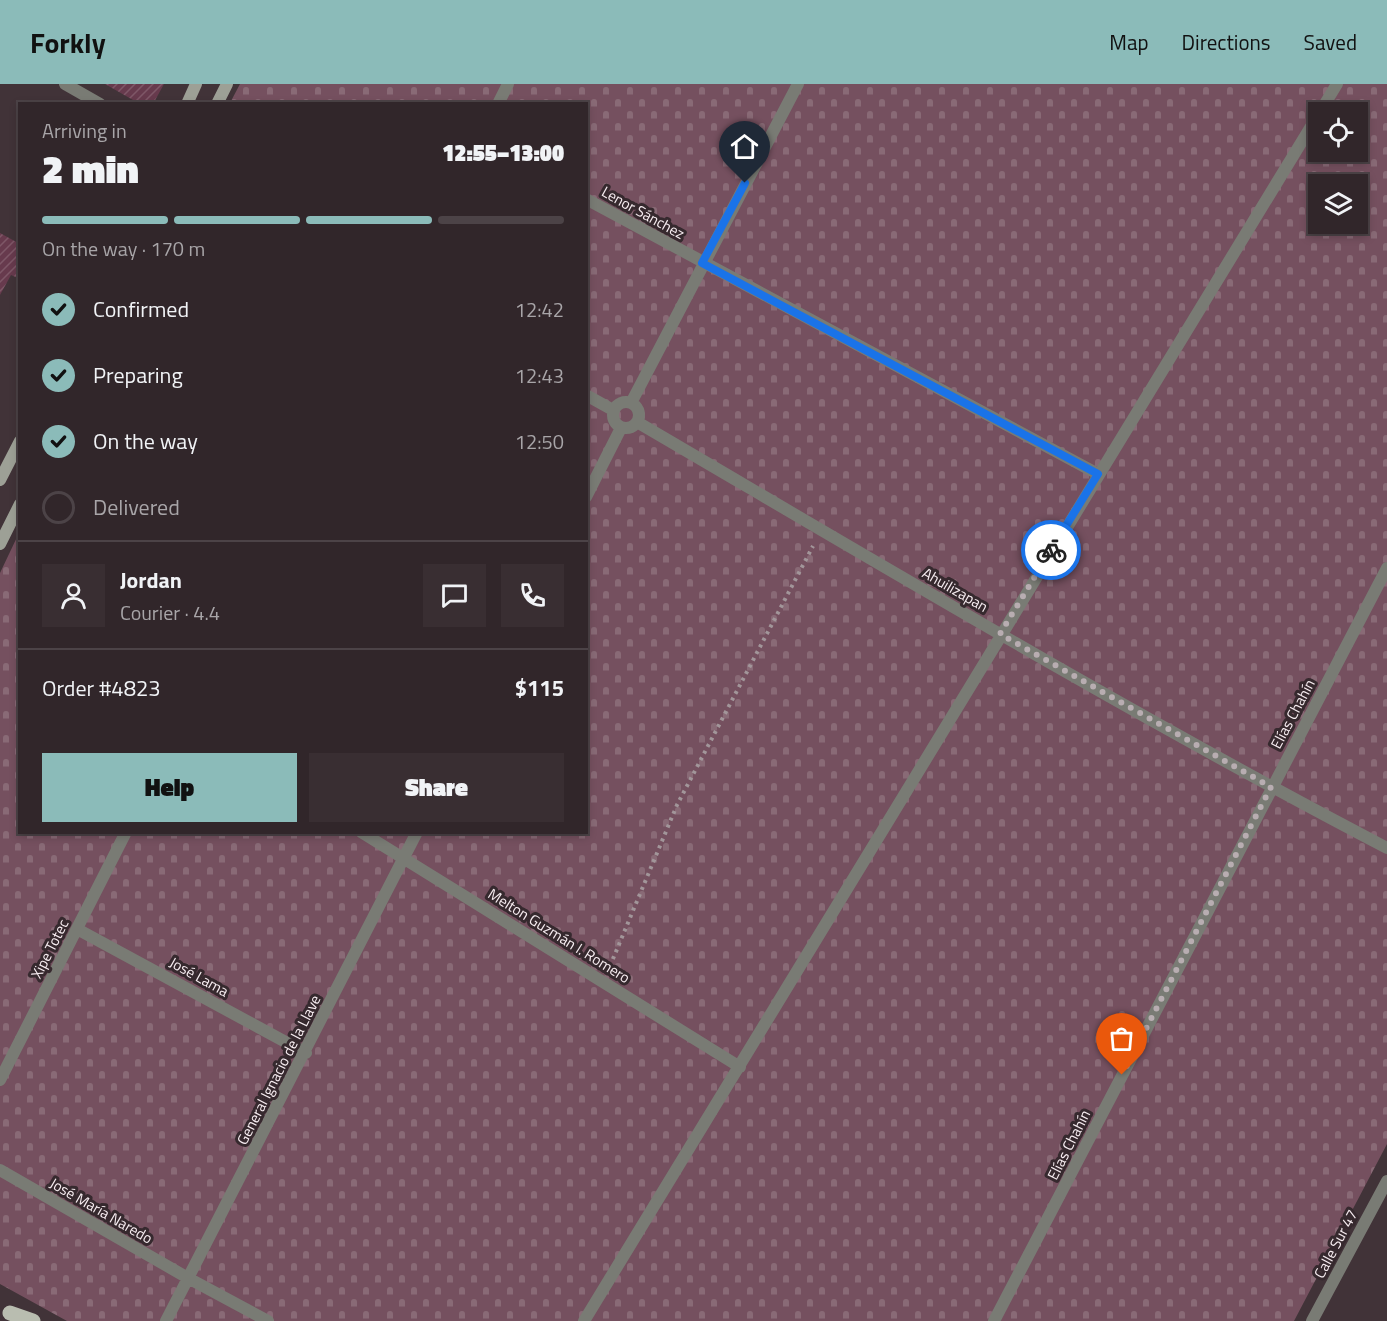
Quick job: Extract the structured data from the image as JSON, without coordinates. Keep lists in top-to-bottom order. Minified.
{"streets":{"street":["Lenor Sánchez","Ahuilizapan","Elías Chahín","Melton Guzmán I. Romero","Xipe Totec","José Lama","General Ignacio de la Llave","José María Naredo","Calle Sur 47"]},"crossings":[["Ahuilizapan","Elías Chahín"],["Melton Guzmán I. Romero","General Ignacio de la Llave"],["Xipe Totec","José Lama"],["José Lama","General Ignacio de la Llave"],["General Ignacio de la Llave","José María Naredo"]],"page":{"header":"Forkly","nav":["Map","Directions","Saved"],"heading":["2 min","Arriving in","12:55–13:00"],"panel":["Jordan","Courier · 4.4","Order #4823","$115"],"bar":"On the way · 170 m","list":[["Confirmed","12:42"],["Preparing","12:43"],["On the way","12:50"],"Delivered"],"buttons":["Help","Share"]}}
